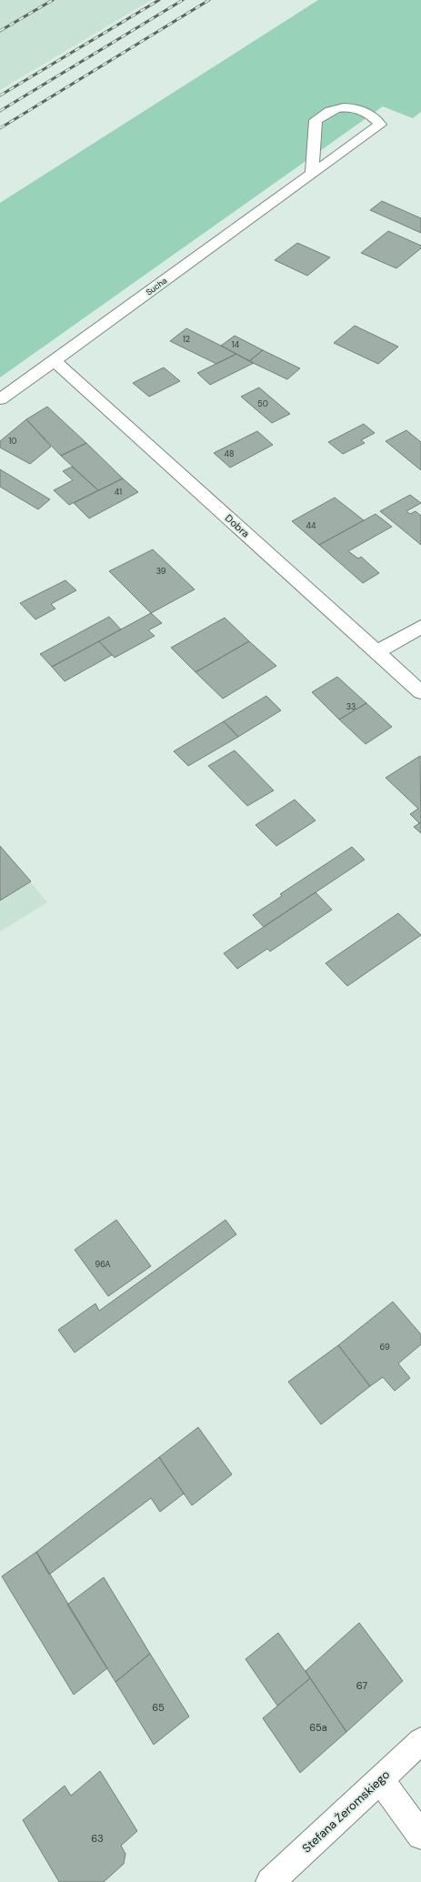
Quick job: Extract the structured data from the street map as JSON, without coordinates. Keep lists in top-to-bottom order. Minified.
{"streets":{"street":["Sucha","Dobra","Stefana Żeromskiego"]},"crossings":[["Sucha","Dobra"]],"house_numbers":["12","14","50","10","48","41","44","39","33","96A","69","67","65","65a","63"]}
